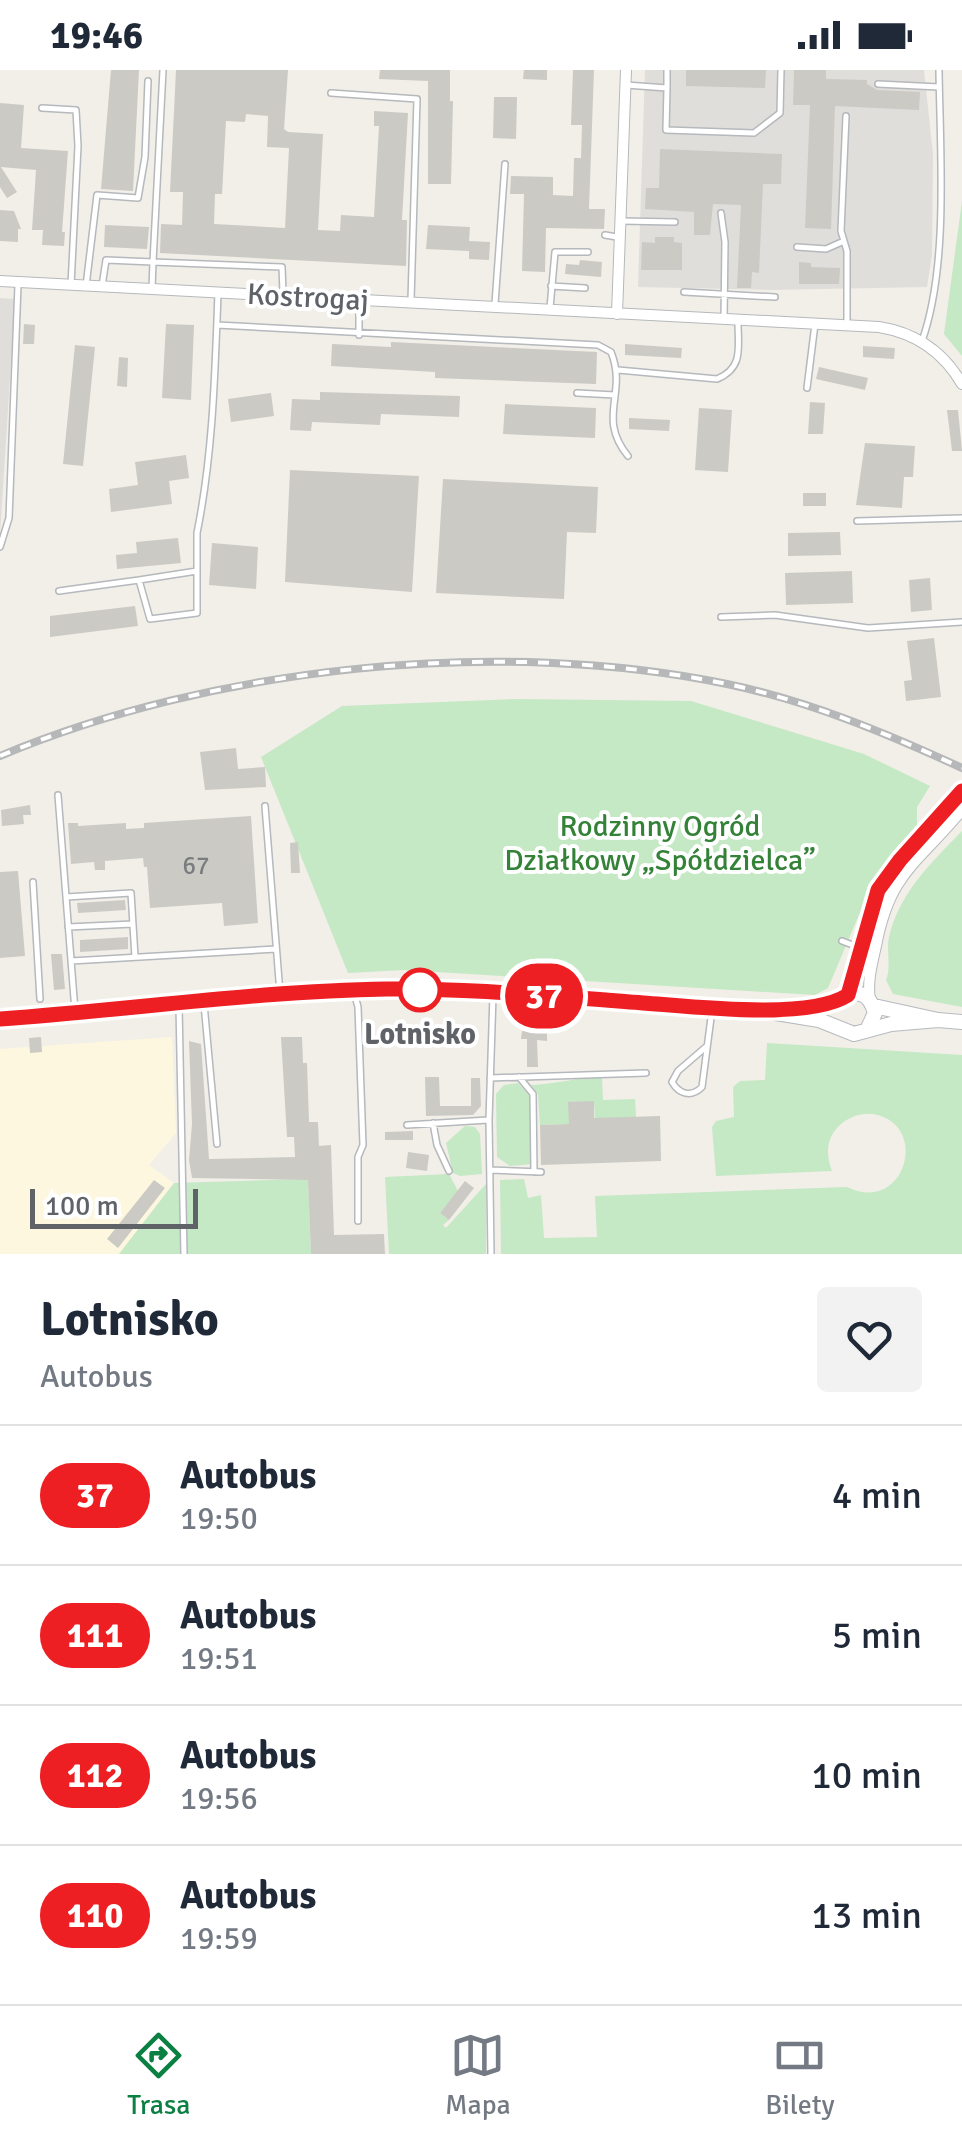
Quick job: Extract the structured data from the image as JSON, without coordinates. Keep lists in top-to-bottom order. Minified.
{"streets":{"street":["Kostrogaj"]},"parks":["Rodzinny Ogród Działkowy „Spółdzielca”"],"places":["Lotnisko"],"lines":["bus line 37"],"house_numbers":["67"],"scale_bar":"100 m","page":{"status":"19:46","on_map":"37","scale":"100 m","heading":["Lotnisko","Autobus"],"list":[{"mark":"37","name":"Autobus","note":"19:50","value":"4 min"},{"mark":"111","name":"Autobus","note":"19:51","value":"5 min"},{"mark":"112","name":"Autobus","note":"19:56","value":"10 min"},{"mark":"110","name":"Autobus","note":"19:59","value":"13 min"}],"tabs":["Trasa","Mapa","Bilety"]}}
